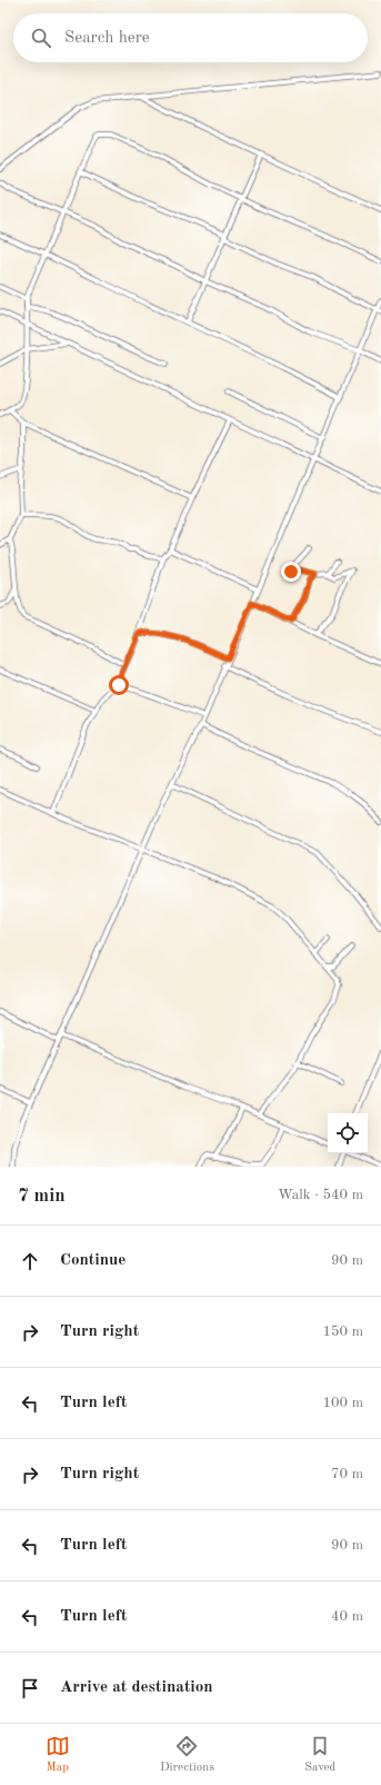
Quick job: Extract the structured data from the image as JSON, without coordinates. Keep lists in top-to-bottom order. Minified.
{"page":{"search":"Search here","heading":["7 min","Walk · 540 m"],"list":[["Continue","90 m"],["Turn right","150 m"],["Turn left","100 m"],["Turn right","70 m"],["Turn left","90 m"],["Turn left","40 m"],"Arrive at destination"],"nav":["Map","Directions","Saved"]}}
